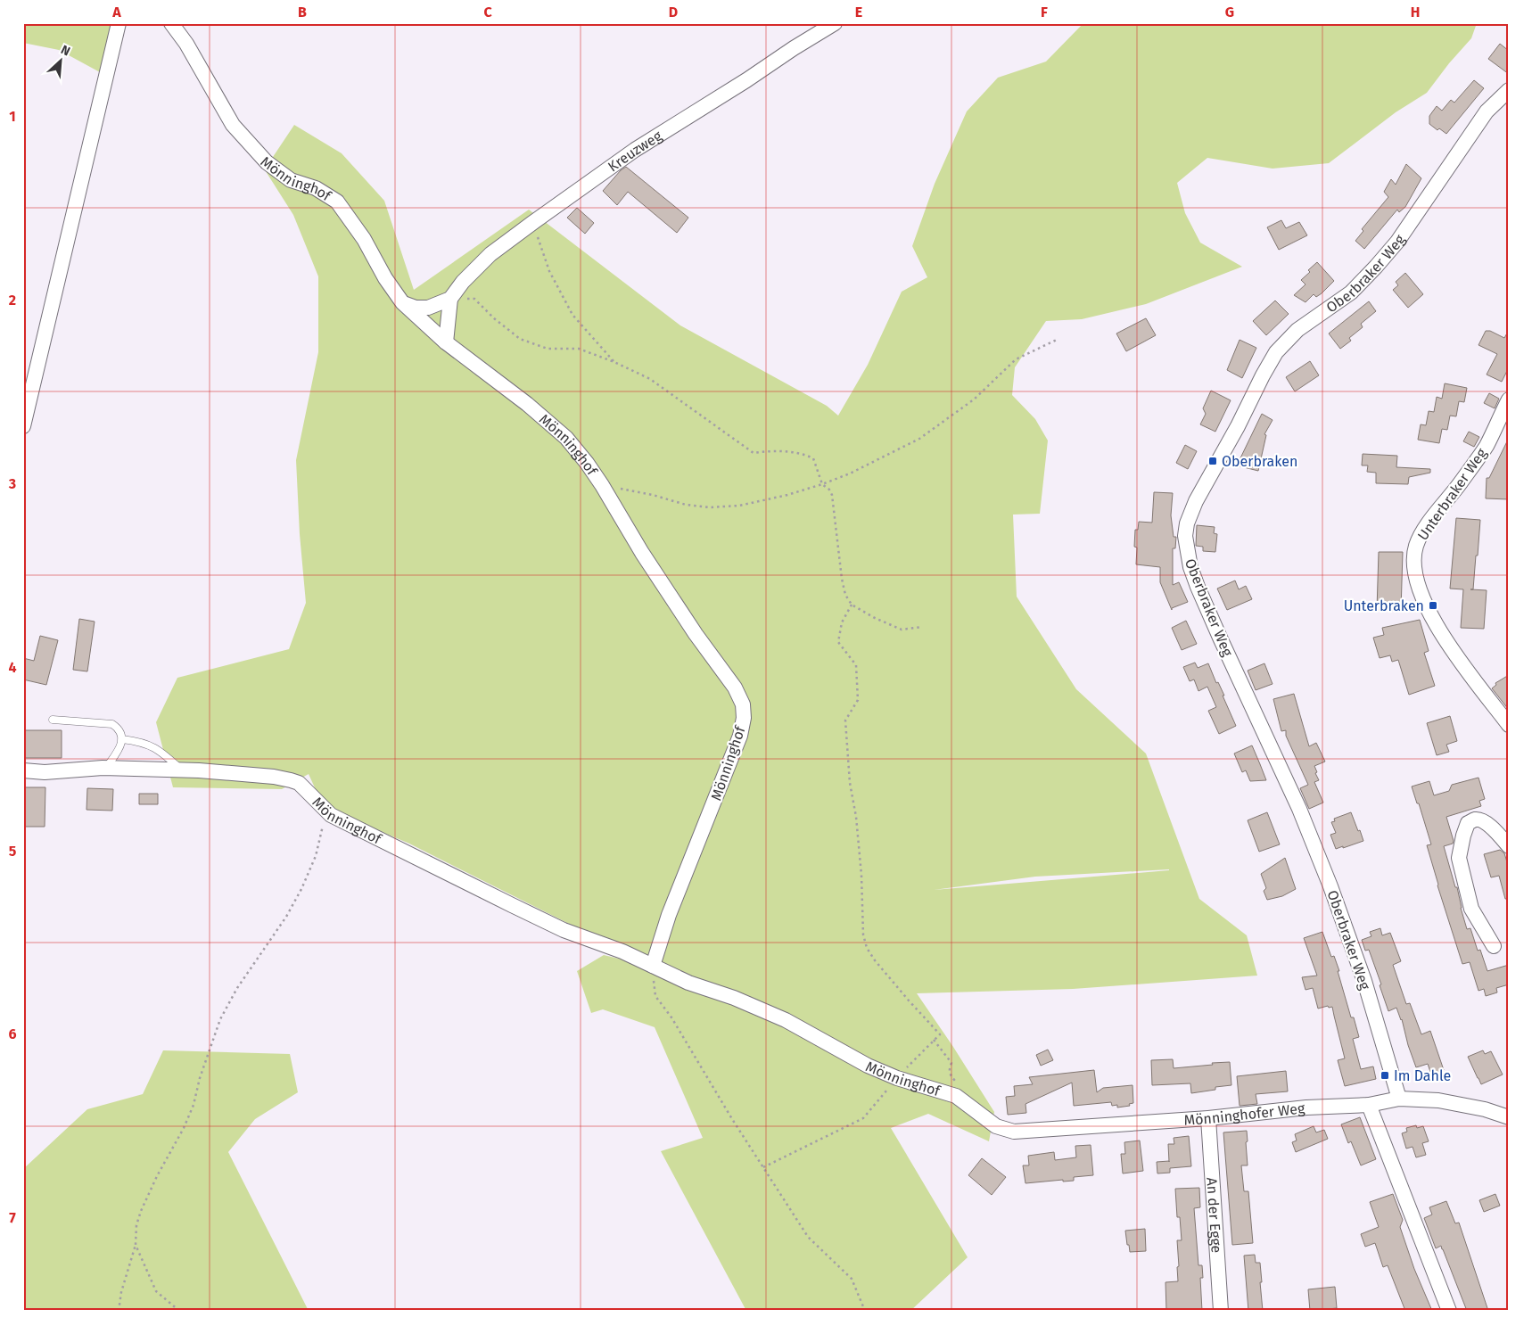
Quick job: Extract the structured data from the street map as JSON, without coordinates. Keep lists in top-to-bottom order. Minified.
{"streets":{"street":["Kreuzweg","Mönninghof","Oberbraker Weg","Unterbraker Weg","Mönninghofer Weg","An der Egge"]},"crossings":[["Kreuzweg","Mönninghof"],["Mönninghof","Mönninghofer Weg"],["Oberbraker Weg","Mönninghofer Weg"],["Mönninghofer Weg","An der Egge"]],"places":{"transit":["Oberbraken","Unterbraken","Im Dahle"]},"north":"top right","grid":{"columns":["A","B","C","D","E","F","G","H"],"rows":["1","2","3","4","5","6","7"]}}
